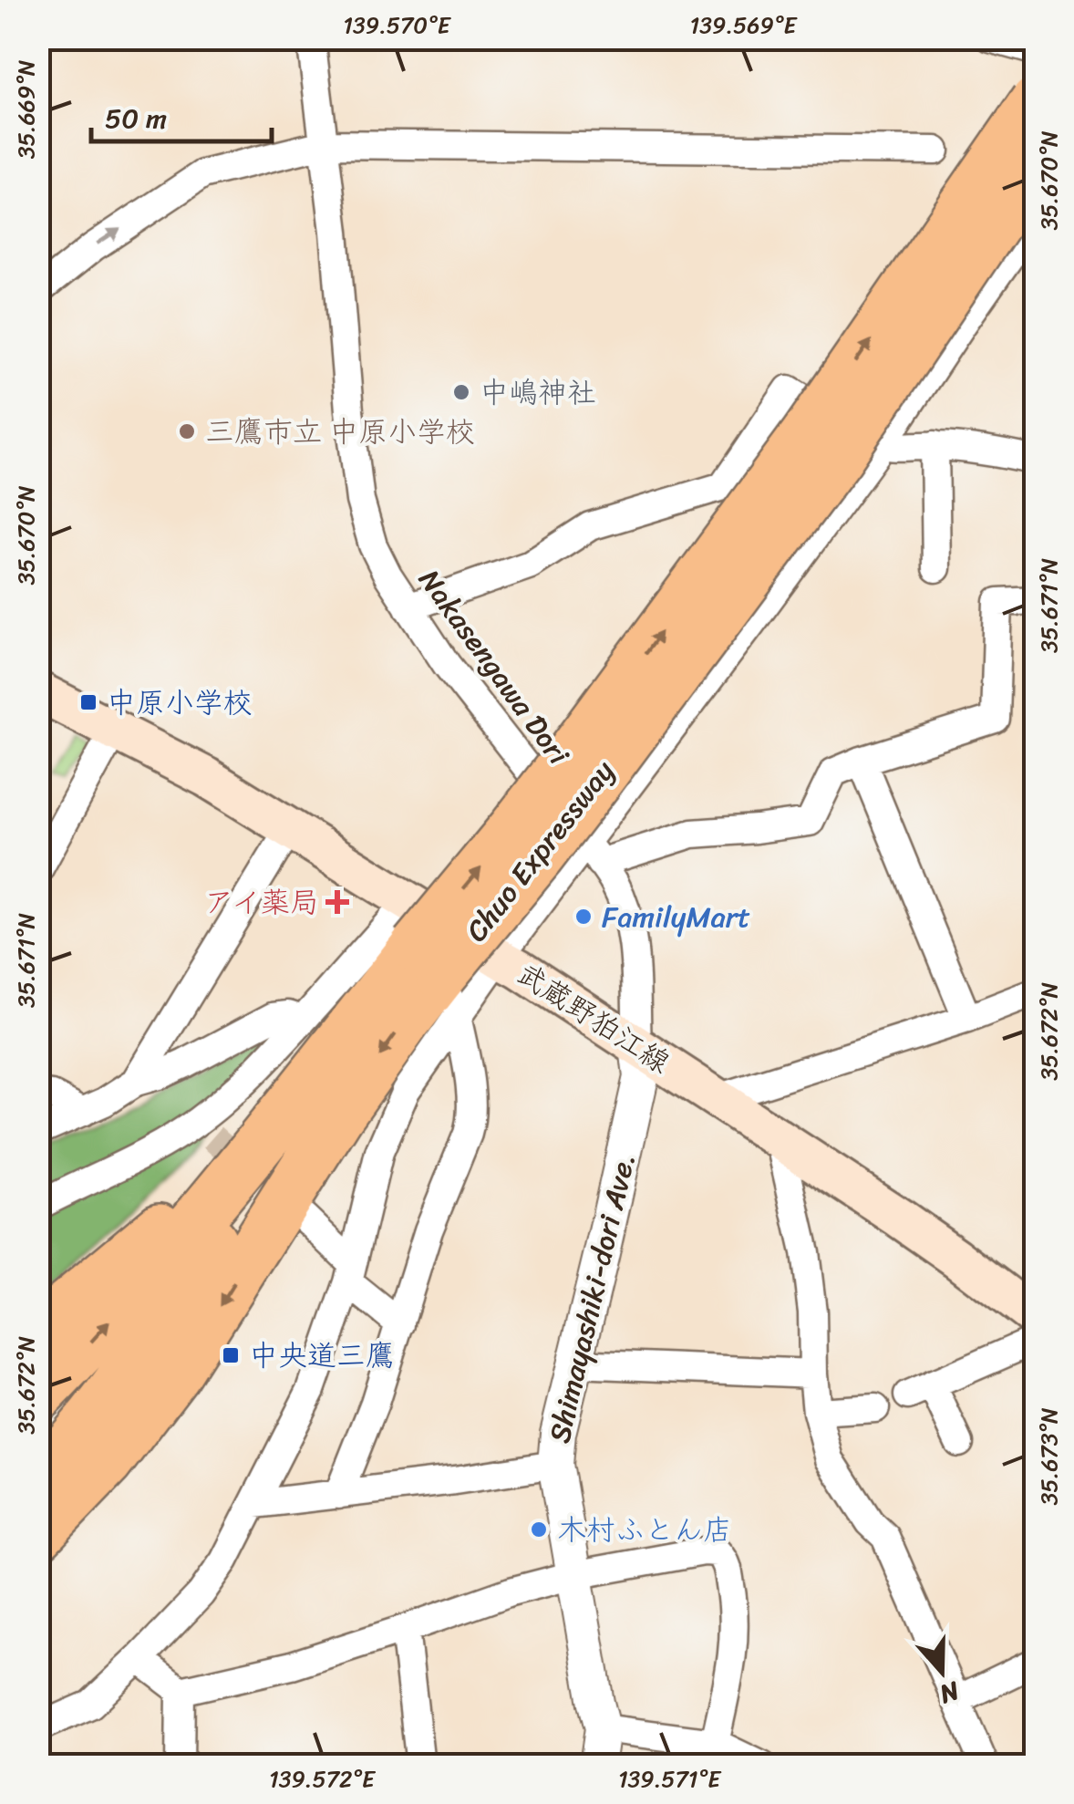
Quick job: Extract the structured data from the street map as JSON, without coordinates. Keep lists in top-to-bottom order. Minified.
{"streets":{"highway":["Chuo Expressway"],"main road":["武蔵野狛江線"],"street":["Nakasengawa Dori","Shimayashiki-dori Ave."]},"crossings":[["Nakasengawa Dori","武蔵野狛江線"],["Nakasengawa Dori","Shimayashiki-dori Ave."],["Chuo Expressway","武蔵野狛江線"],["武蔵野狛江線","Shimayashiki-dori Ave."]],"places":{"other":["中嶋神社","三鷹市立 中原小学校","FamilyMart","木村ふとん店"],"transit":["中原小学校","中央道三鷹"],"health":["アイ薬局"]},"scale_bar":"50 m","north":"bottom","coordinates":["139.570°E","139.569°E","35.669°N","35.670°N","35.671°N","35.672°N","35.673°N","139.572°E","139.571°E"]}
